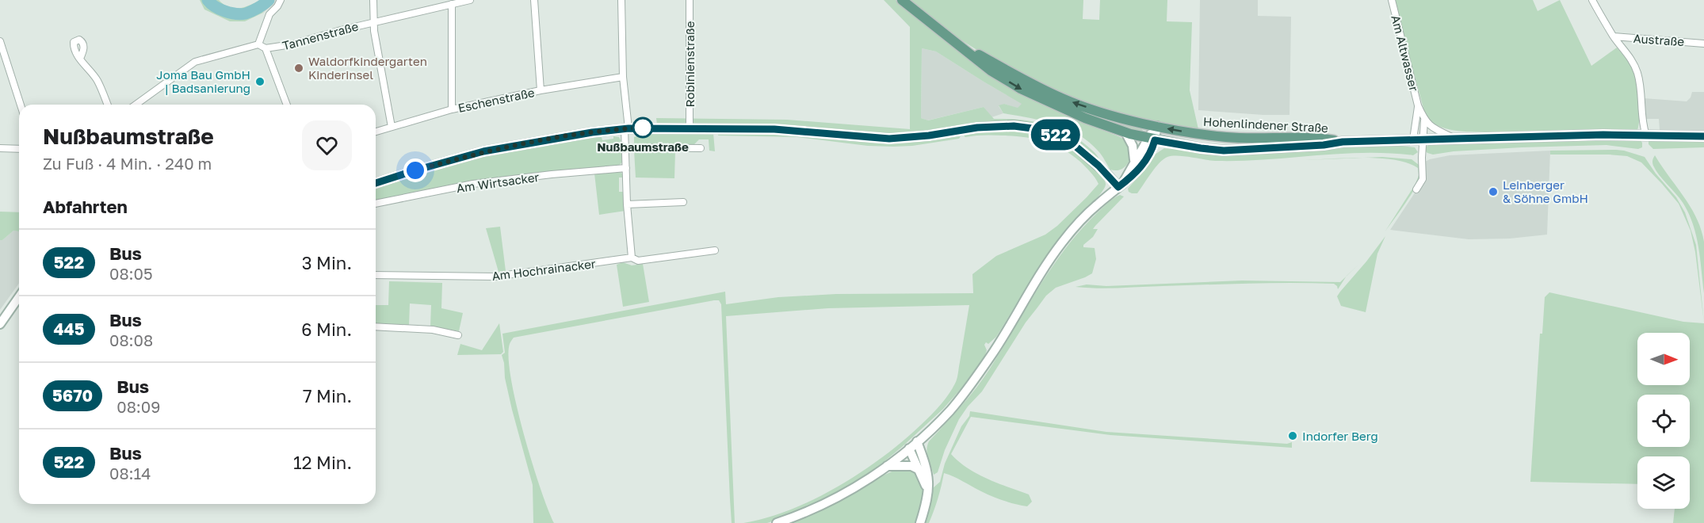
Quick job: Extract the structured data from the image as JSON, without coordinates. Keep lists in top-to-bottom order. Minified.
{"streets":{"main road":["Hohenlindener Straße"],"street":["Tannenstraße","Austraße","Am Altwasser","Robinienstraße","Eschenstraße","Am Wirtsacker","Am Hochrainacker"]},"crossings":[["Am Altwasser","Hohenlindener Straße"]],"places":["Waldorfkindergarten Kinderinsel","Joma Bau GmbH | Badsanierung","Nußbaumstraße","Leinberger & Söhne GmbH","Indorfer Berg"],"lines":["bus line 522"],"north":"right","page":{"on_map":"522","heading":[["Nußbaumstraße","Zu Fuß · 4 Min. · 240 m"],"Abfahrten"],"list":[{"mark":"522","name":"Bus","note":"08:05","value":"3 Min."},{"mark":"445","name":"Bus","note":"08:08","value":"6 Min."},{"mark":"5670","name":"Bus","note":"08:09","value":"7 Min."},{"mark":"522","name":"Bus","note":"08:14","value":"12 Min."}]}}
